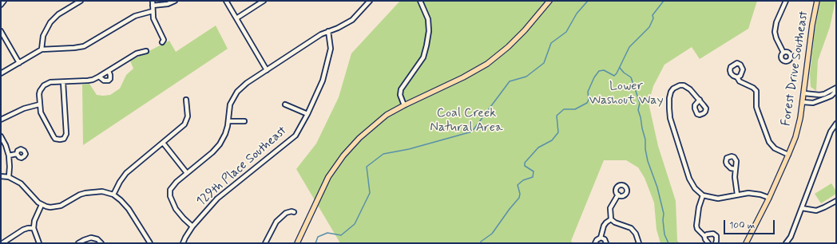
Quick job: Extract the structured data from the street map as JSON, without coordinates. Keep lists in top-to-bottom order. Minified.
{"streets":{"main road":["Forest Drive Southeast"],"street":["129th Place Southeast"]},"parks":["Lower Washout Way","Coal Creek Natural Area"],"scale_bar":"100 m"}
